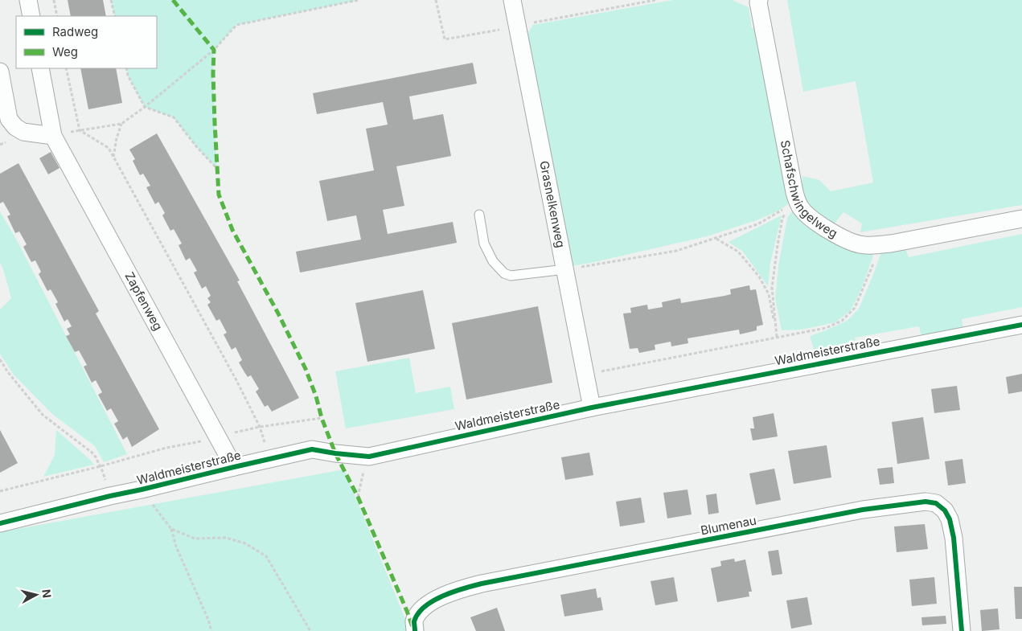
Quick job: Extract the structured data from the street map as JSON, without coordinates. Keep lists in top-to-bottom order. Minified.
{"streets":{"street":["Schafschwingelweg","Grasnelkenweg","Zapfenweg","Waldmeisterstraße","Blumenau"]},"crossings":[["Grasnelkenweg","Waldmeisterstraße"],["Zapfenweg","Waldmeisterstraße"]],"legend":["Radweg","Weg"],"north":"right"}
